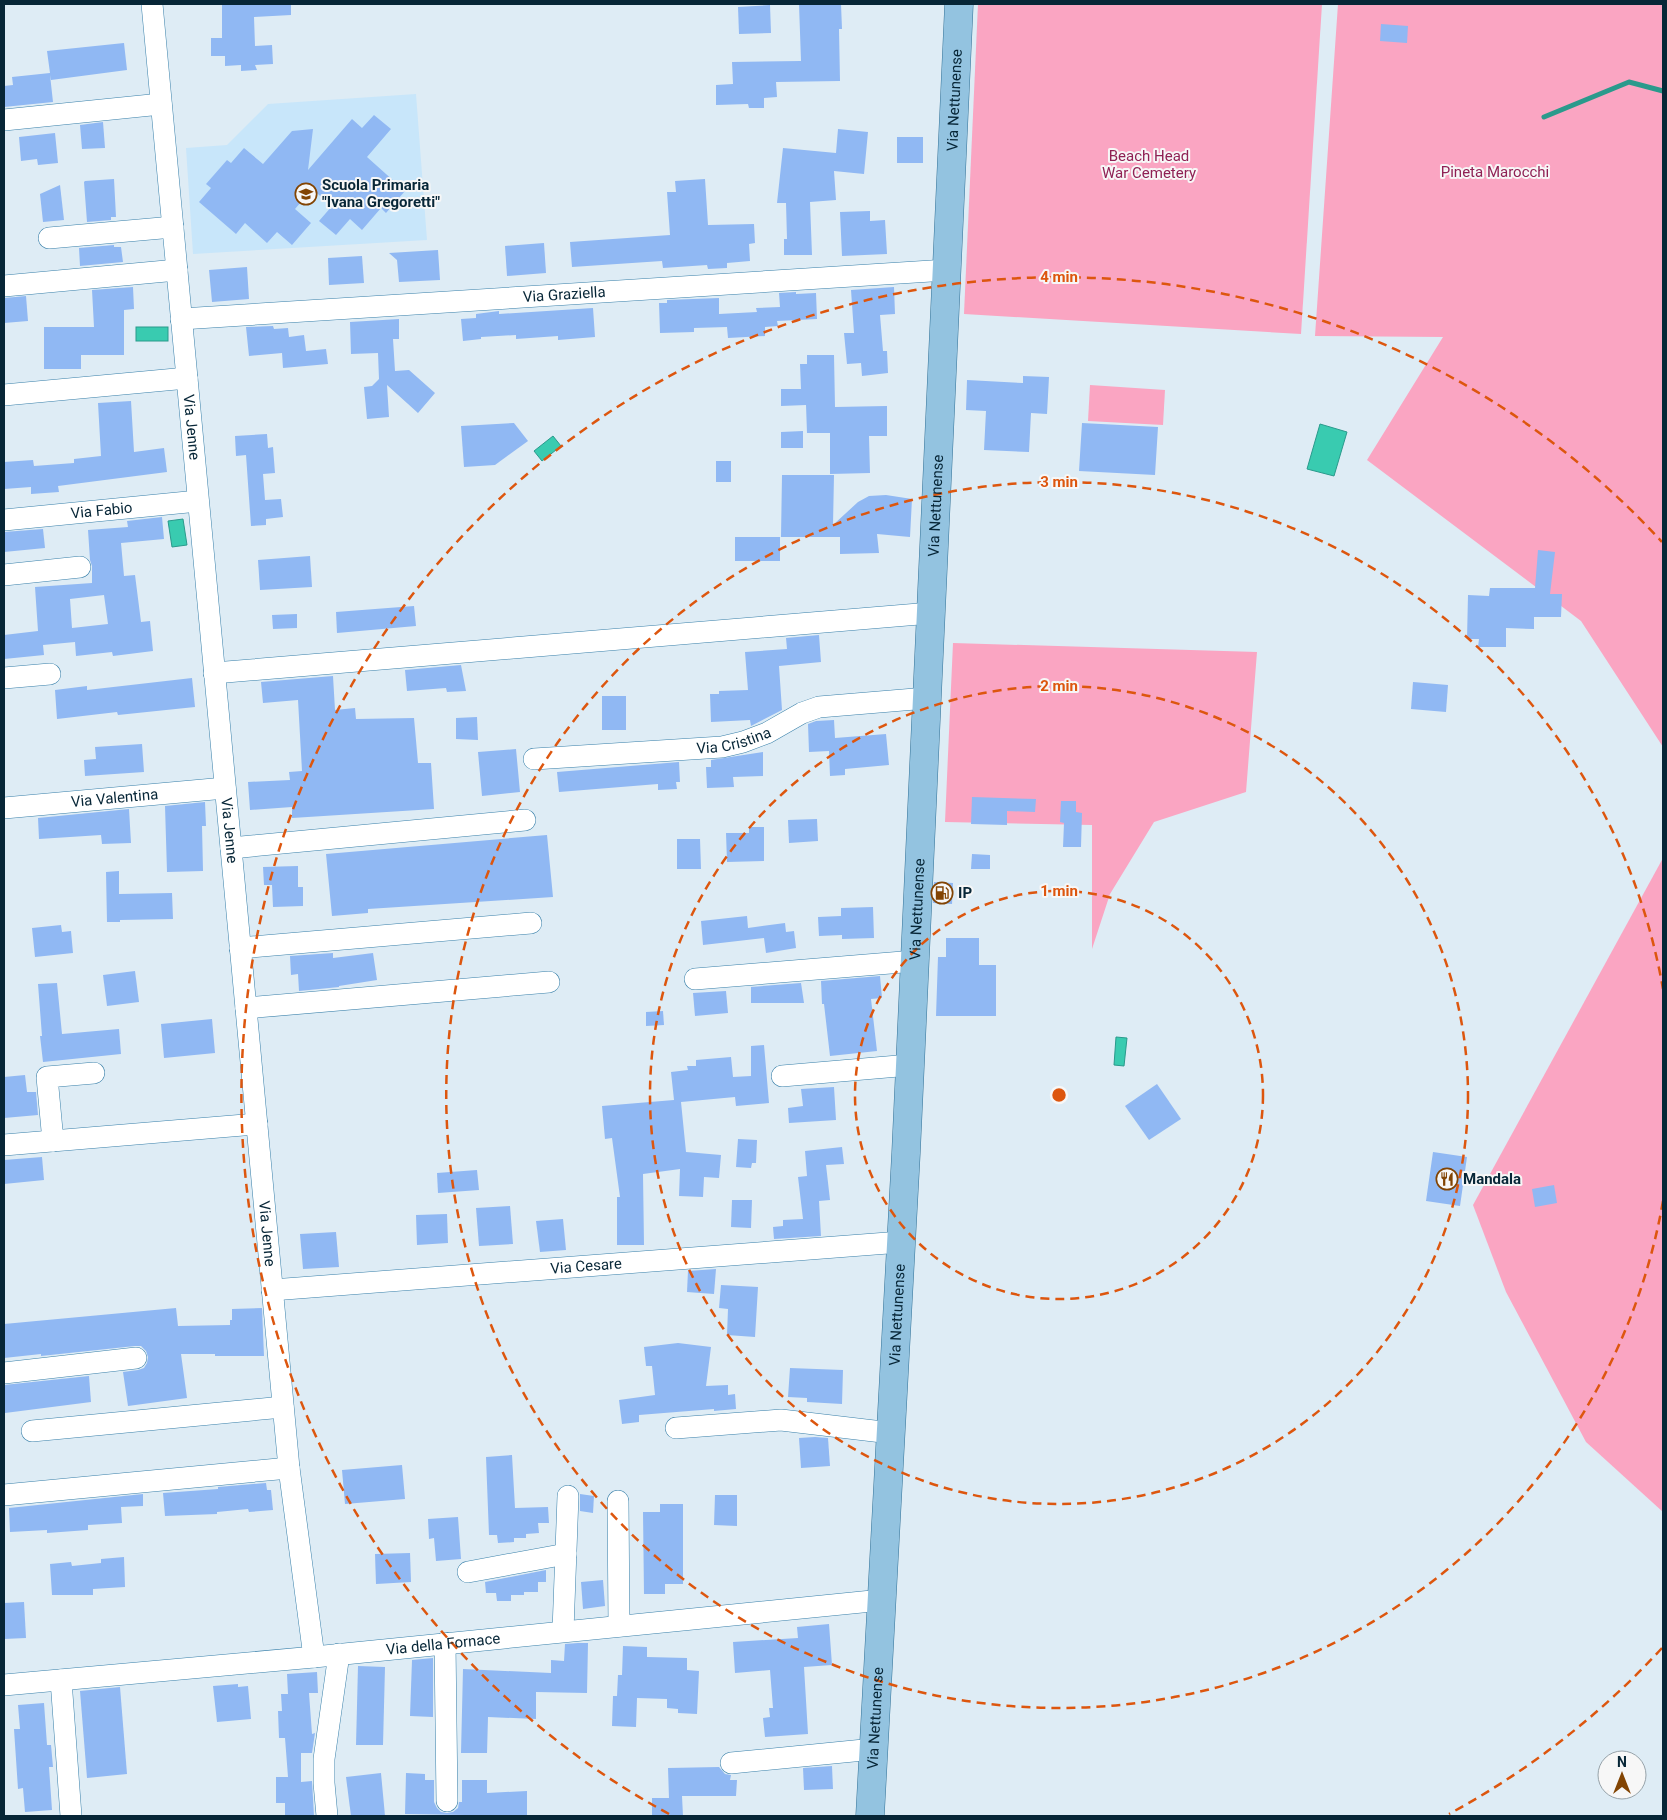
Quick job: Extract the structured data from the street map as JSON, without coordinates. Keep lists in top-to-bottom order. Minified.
{"streets":{"main road":["Via Nettunense"],"street":["Via Graziella","Via Jenne","Via Fabio","Via Cristina","Via Valentina","Via Cesare","Via della Fornace"]},"crossings":[["Via Nettunense","Via Graziella"],["Via Nettunense","Via Cristina"],["Via Nettunense","Via Cesare"],["Via Nettunense","Via della Fornace"],["Via Graziella","Via Jenne"],["Via Jenne","Via Fabio"],["Via Jenne","Via Valentina"],["Via Jenne","Via Cesare"],["Via Jenne","Via della Fornace"]],"parks":["Beach Head War Cemetery","Pineta Marocchi"],"places":{"school or university":["Scuola Primaria \"Ivana Gregoretti\""],"fuel station":["IP"],"restaurant":["Mandala"]},"north":"top","rings":["4 min","3 min","2 min","1 min"]}
